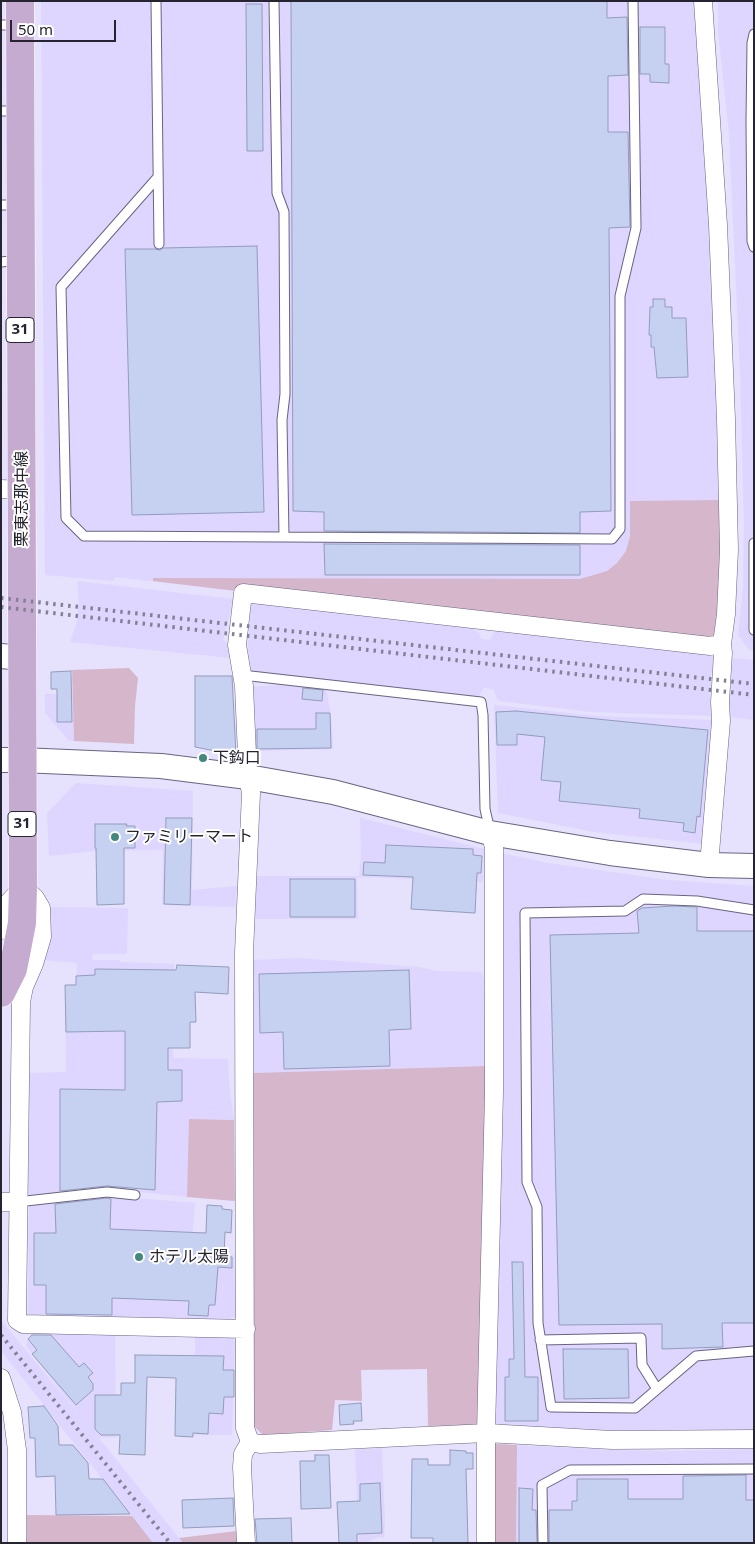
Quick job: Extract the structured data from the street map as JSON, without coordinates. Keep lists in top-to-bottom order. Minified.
{"streets":{"main road":["31","栗東志那中線"]},"places":["下鈎口","ファミリーマート","ホテル太陽"],"scale_bar":"50 m"}
